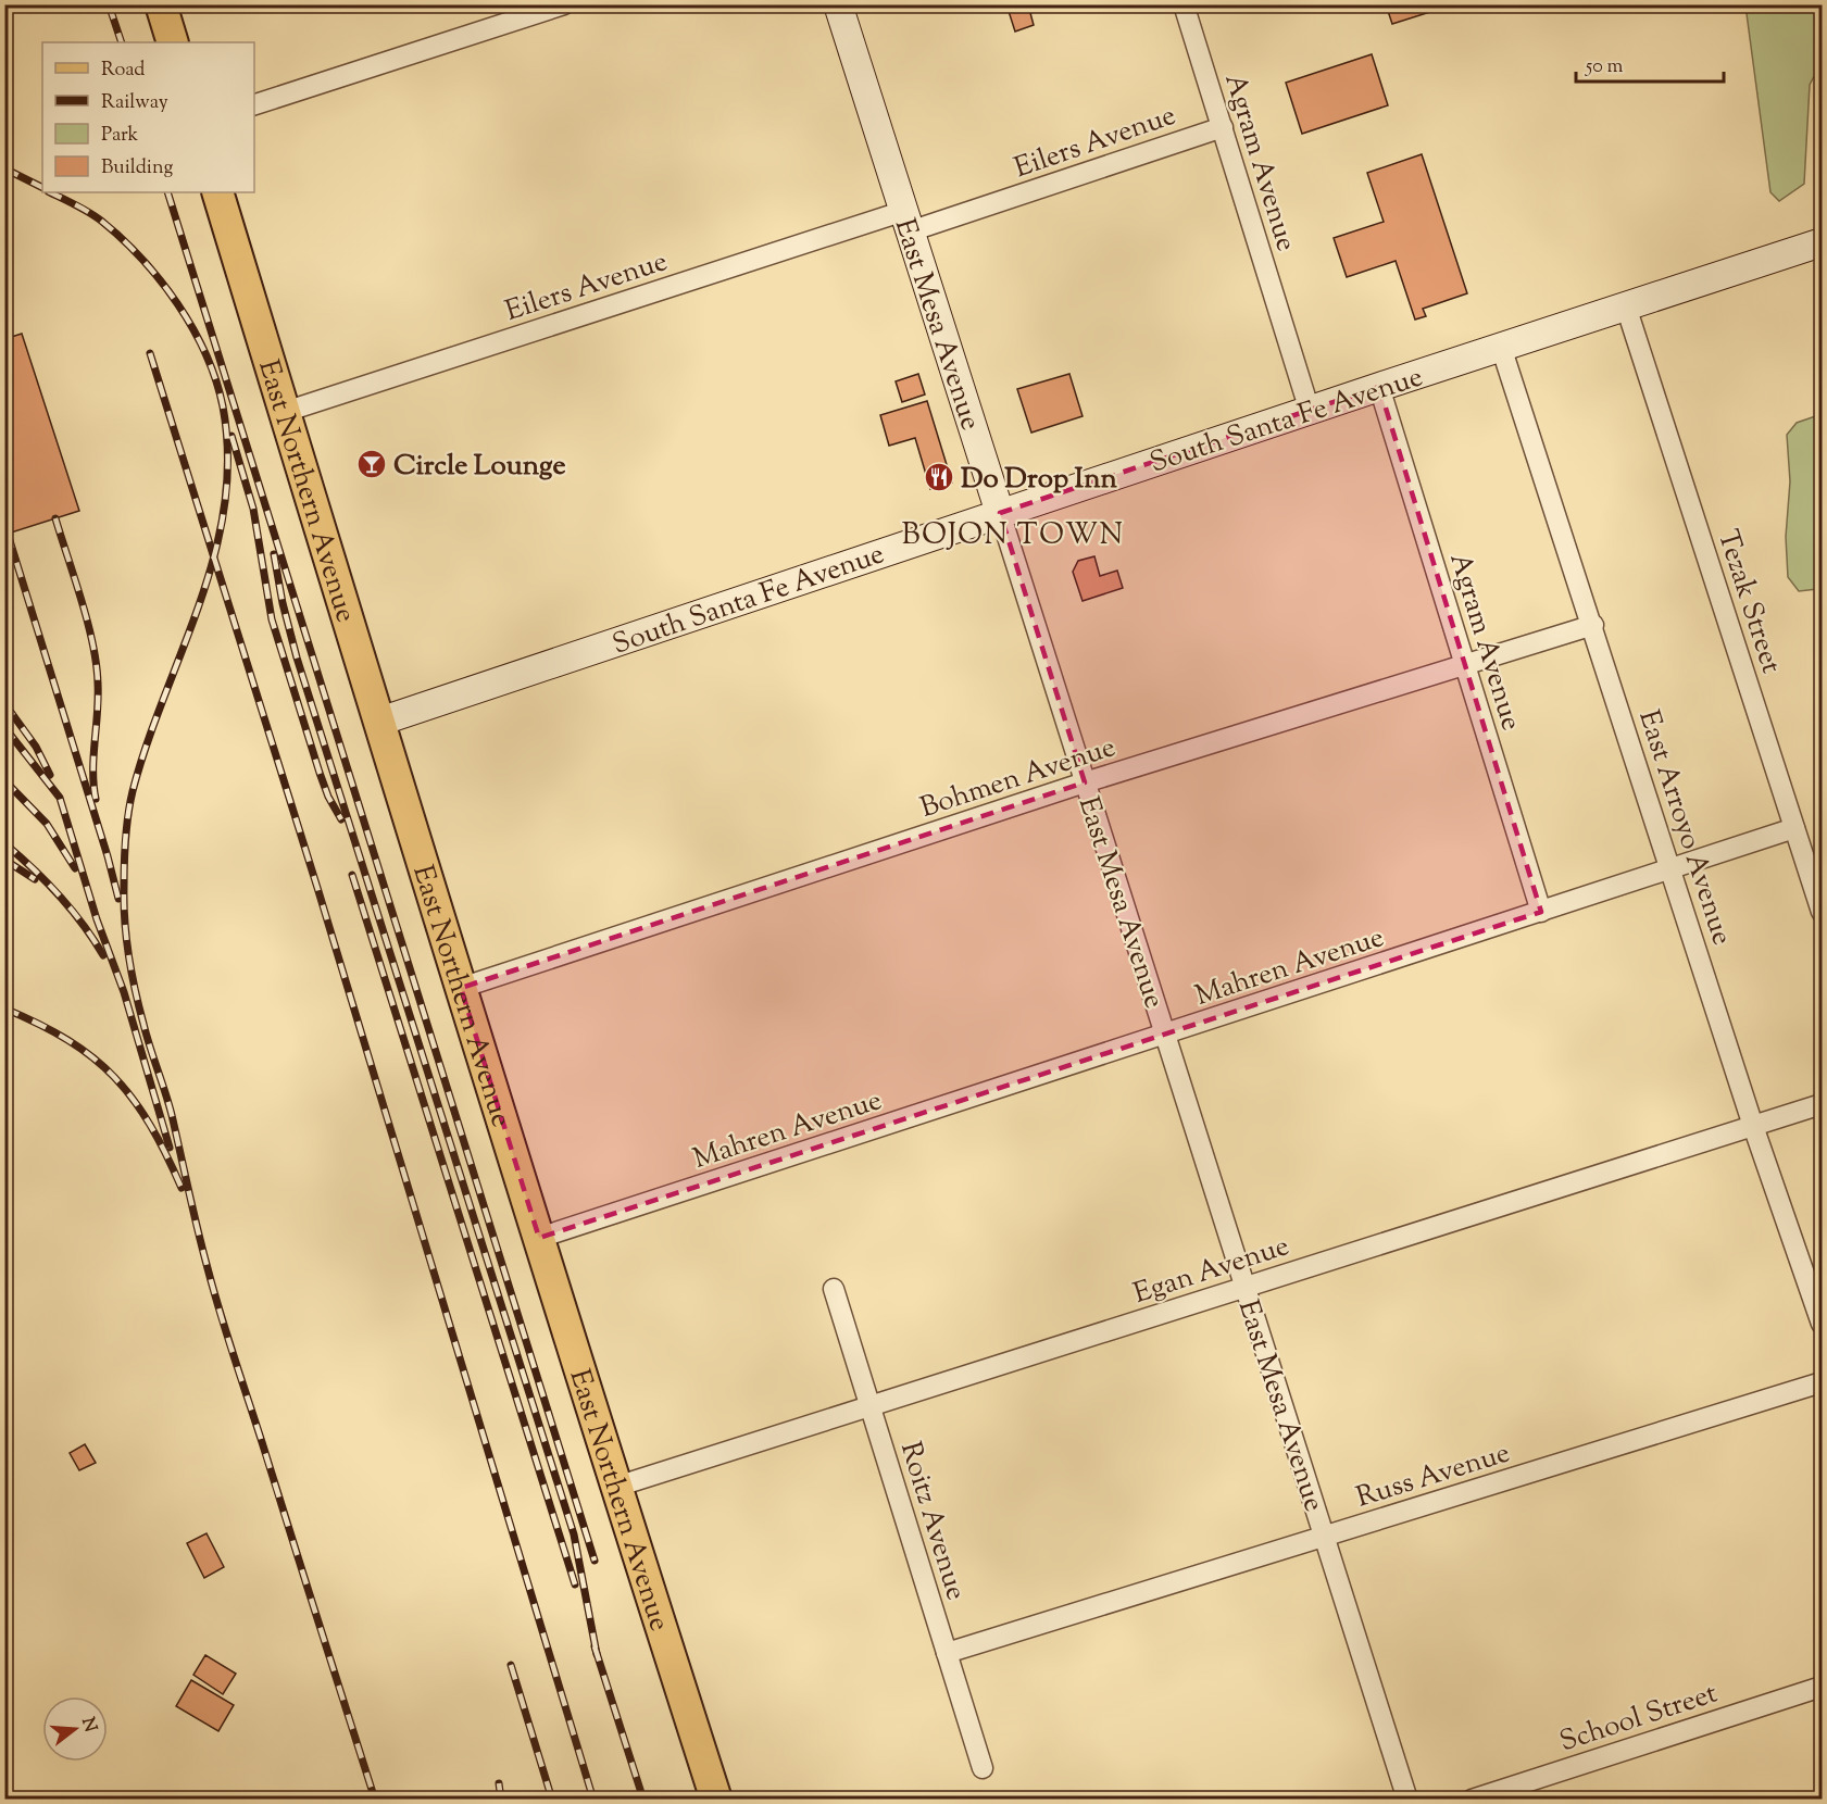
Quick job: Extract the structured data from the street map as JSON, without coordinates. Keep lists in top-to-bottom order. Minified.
{"streets":{"main road":["East Northern Avenue"],"street":["Eilers Avenue","Agram Avenue","East Mesa Avenue","South Santa Fe Avenue","Tezak Street","Bohmen Avenue","East Arroyo Avenue","Mahren Avenue","Egan Avenue","Russ Avenue","Roitz Avenue","School Street"]},"crossings":[["Eilers Avenue","Agram Avenue"],["Eilers Avenue","East Mesa Avenue"],["Eilers Avenue","East Northern Avenue"],["Agram Avenue","South Santa Fe Avenue"],["Agram Avenue","Bohmen Avenue"],["Agram Avenue","Mahren Avenue"],["East Mesa Avenue","South Santa Fe Avenue"],["East Mesa Avenue","Bohmen Avenue"],["East Mesa Avenue","Mahren Avenue"],["East Mesa Avenue","Egan Avenue"],["East Mesa Avenue","Russ Avenue"],["South Santa Fe Avenue","East Northern Avenue"],["South Santa Fe Avenue","Tezak Street"],["South Santa Fe Avenue","East Arroyo Avenue"],["East Northern Avenue","Bohmen Avenue"],["East Northern Avenue","Mahren Avenue"],["East Northern Avenue","Egan Avenue"],["Tezak Street","Mahren Avenue"],["Bohmen Avenue","East Arroyo Avenue"],["East Arroyo Avenue","Mahren Avenue"],["East Arroyo Avenue","Egan Avenue"],["Egan Avenue","Roitz Avenue"],["Russ Avenue","Roitz Avenue"]],"districts":["BOJON TOWN"],"places":{"bar":["Circle Lounge"],"restaurant":["Do Drop Inn"]},"legend":["Road","Railway","Park","Building"],"scale_bar":"50 m","north":"right"}
